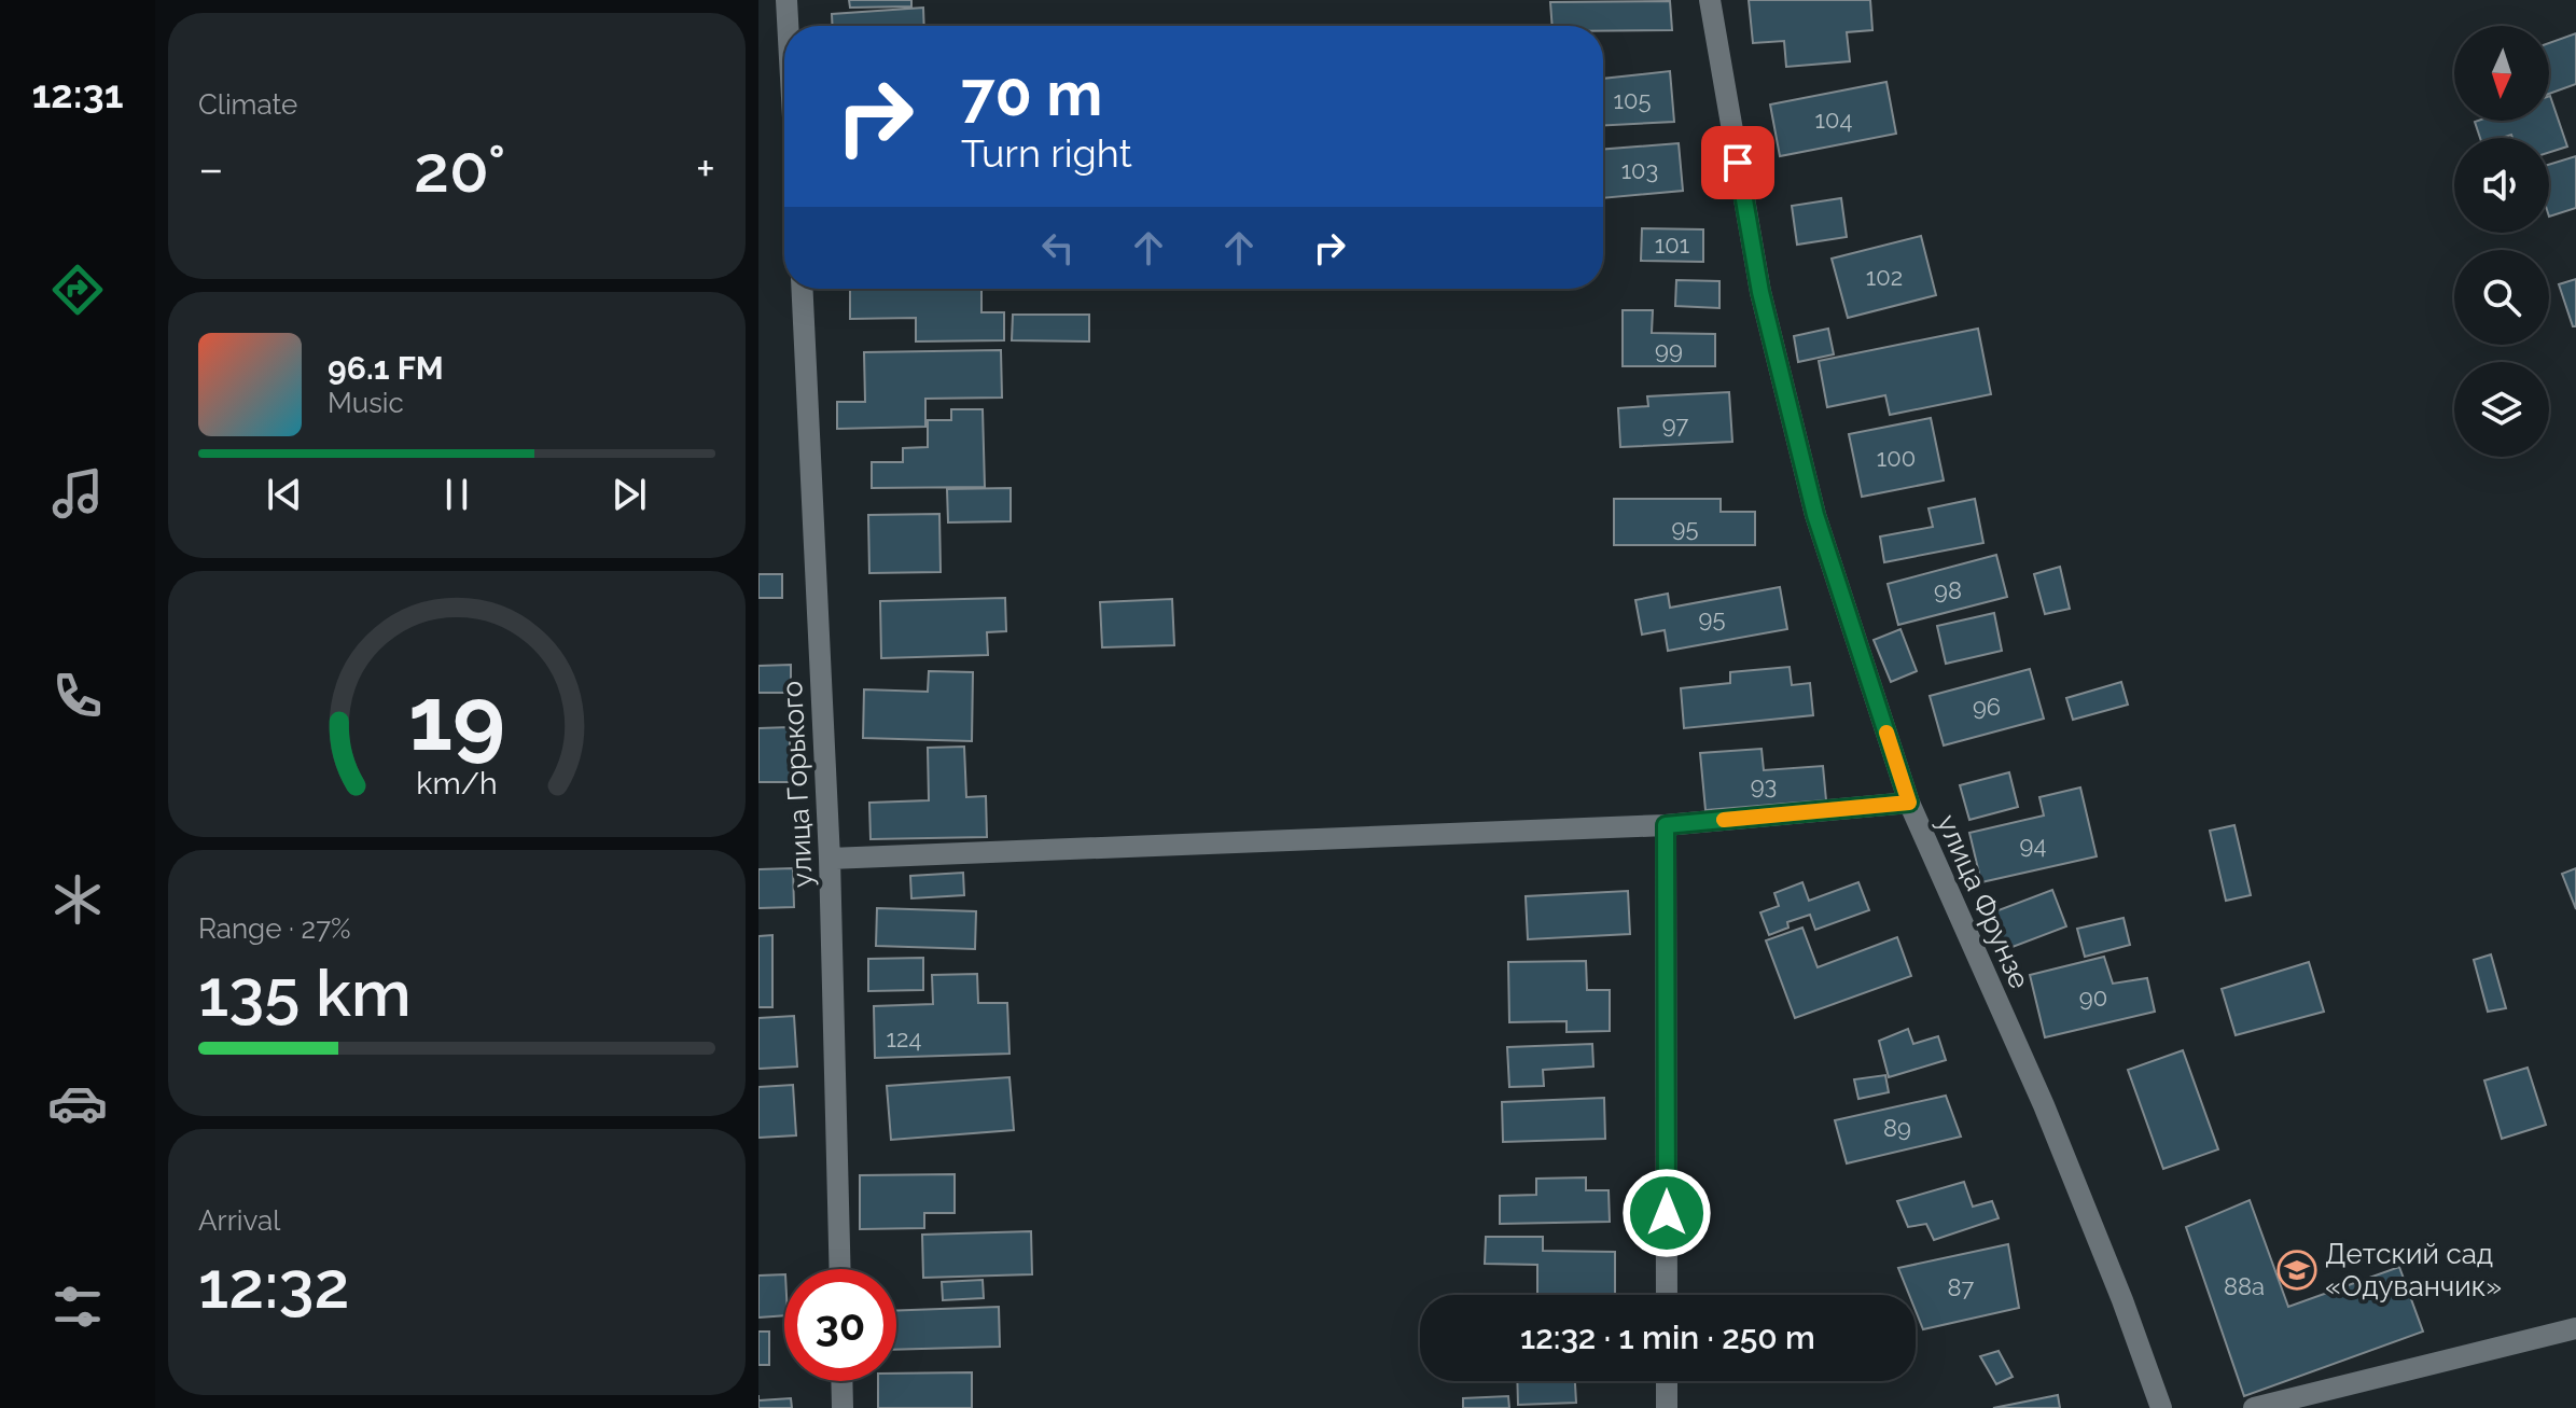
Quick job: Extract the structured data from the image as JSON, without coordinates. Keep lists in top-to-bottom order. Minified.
{"streets":{"street":["улица Горького","улица Фрунзе"]},"places":{"school or university":["Детский сад «Одуванчик»"]},"house_numbers":["105","104","103","101","102","99","97","100","95","98","95","96","93","94","90","124","89","88а","87"],"north":"bottom","page":{"tabs":"12:31","tile":["Climate",["Range · 27%","135 km"],["Arrival","12:32"]],"turn":["70 m","Turn right"],"heat":["−","20°","+"],"song":["96.1 FM","Music"],"limit":"30","trip":"12:32 · 1 min · 250 m","gauge":["19","km/h"]}}
